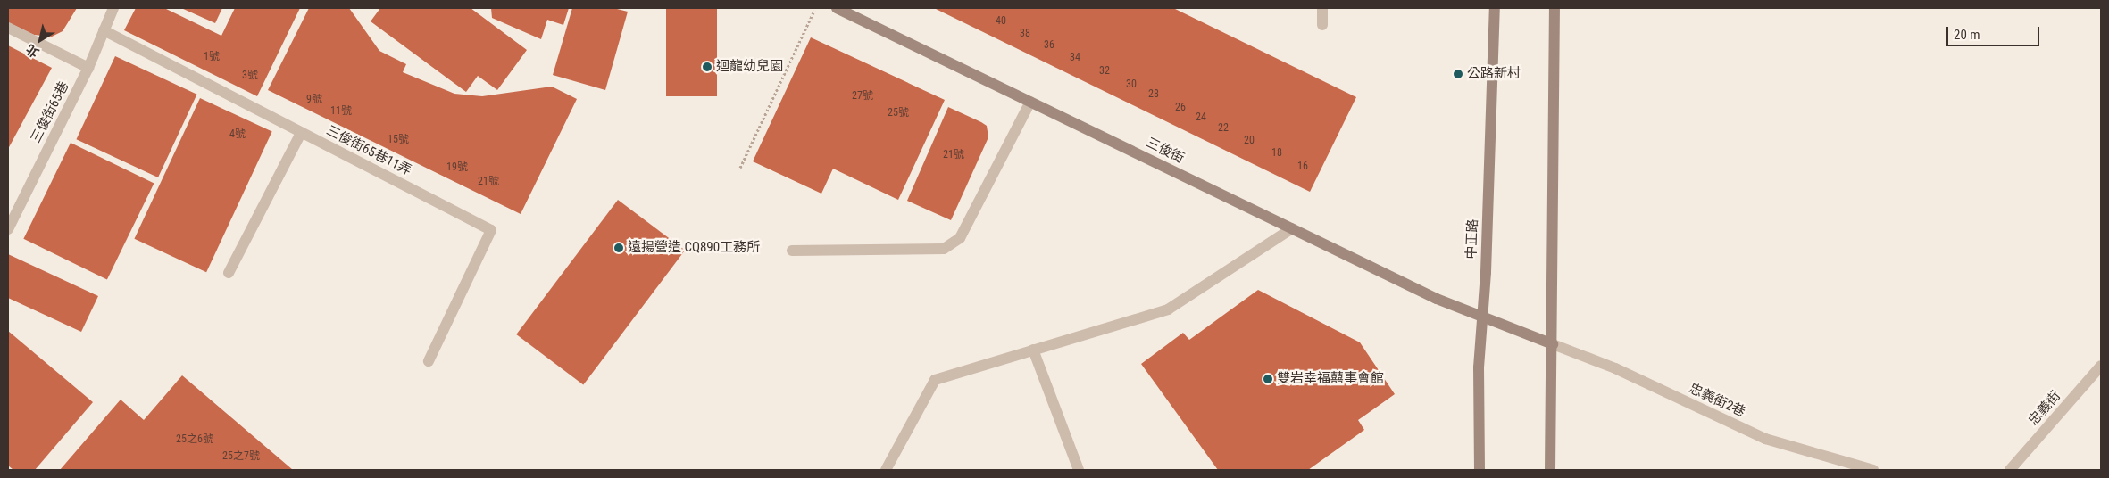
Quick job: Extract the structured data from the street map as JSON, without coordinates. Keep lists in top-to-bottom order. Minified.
{"streets":{"main road":["三俊街","中正路"],"street":["三俊街65巷","三俊街65巷11弄","忠義街2巷","忠義街"]},"crossings":[["三俊街65巷","三俊街65巷11弄"],["三俊街","中正路"],["三俊街","忠義街2巷"]],"places":["迴龍幼兒園","公路新村","遠揚營造 CQ890工務所","雙岩幸福囍事會館"],"house_numbers":["40","38","36","1號","34","32","3號","30","28","27號","9號","26","11號","25號","24","22","4號","15號","20","18","21號","16","19號","21號","25之6號","25之7號"],"scale_bar":"20 m","north":"bottom left"}
